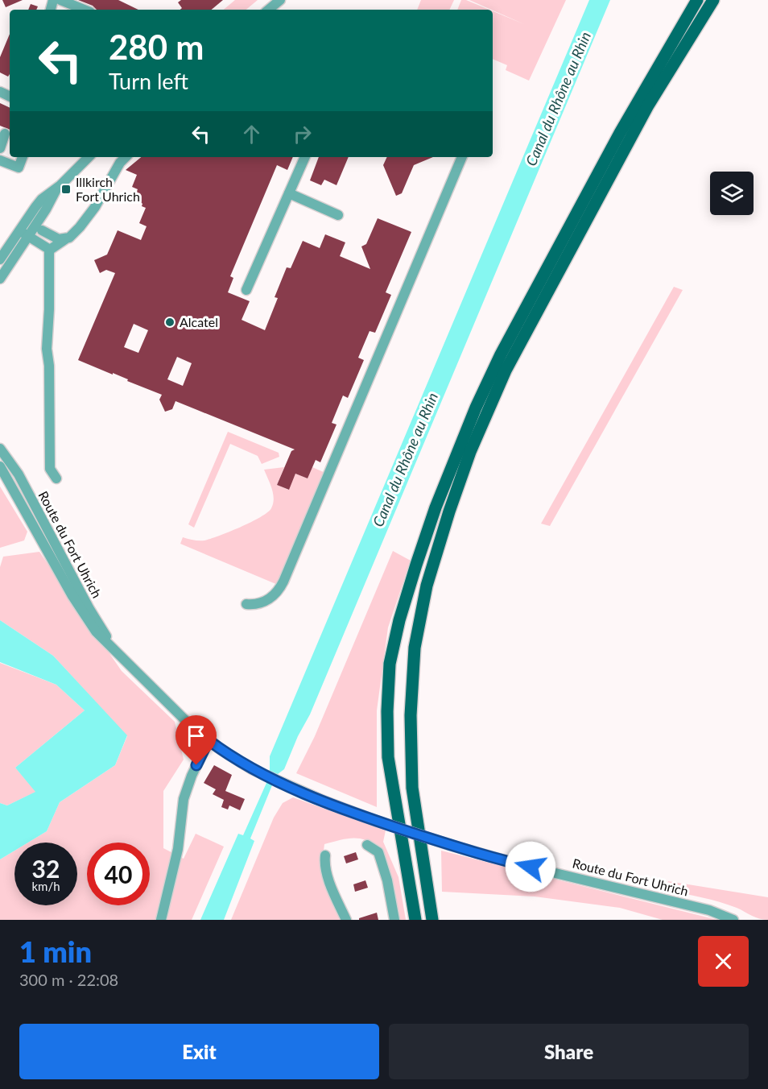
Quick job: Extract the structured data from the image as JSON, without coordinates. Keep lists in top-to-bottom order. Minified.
{"streets":{"street":["Route du Fort Uhrich"]},"water":["Canal du Rhône au Rhin"],"places":{"transit":["Illkirch Fort Uhrich"],"other":["Alcatel"]},"page":{"turn":["280 m","Turn left"],"speed":"32 km/h","limit":"40","heading":["1 min","300 m · 22:08"],"buttons":["Exit","Share"]}}
